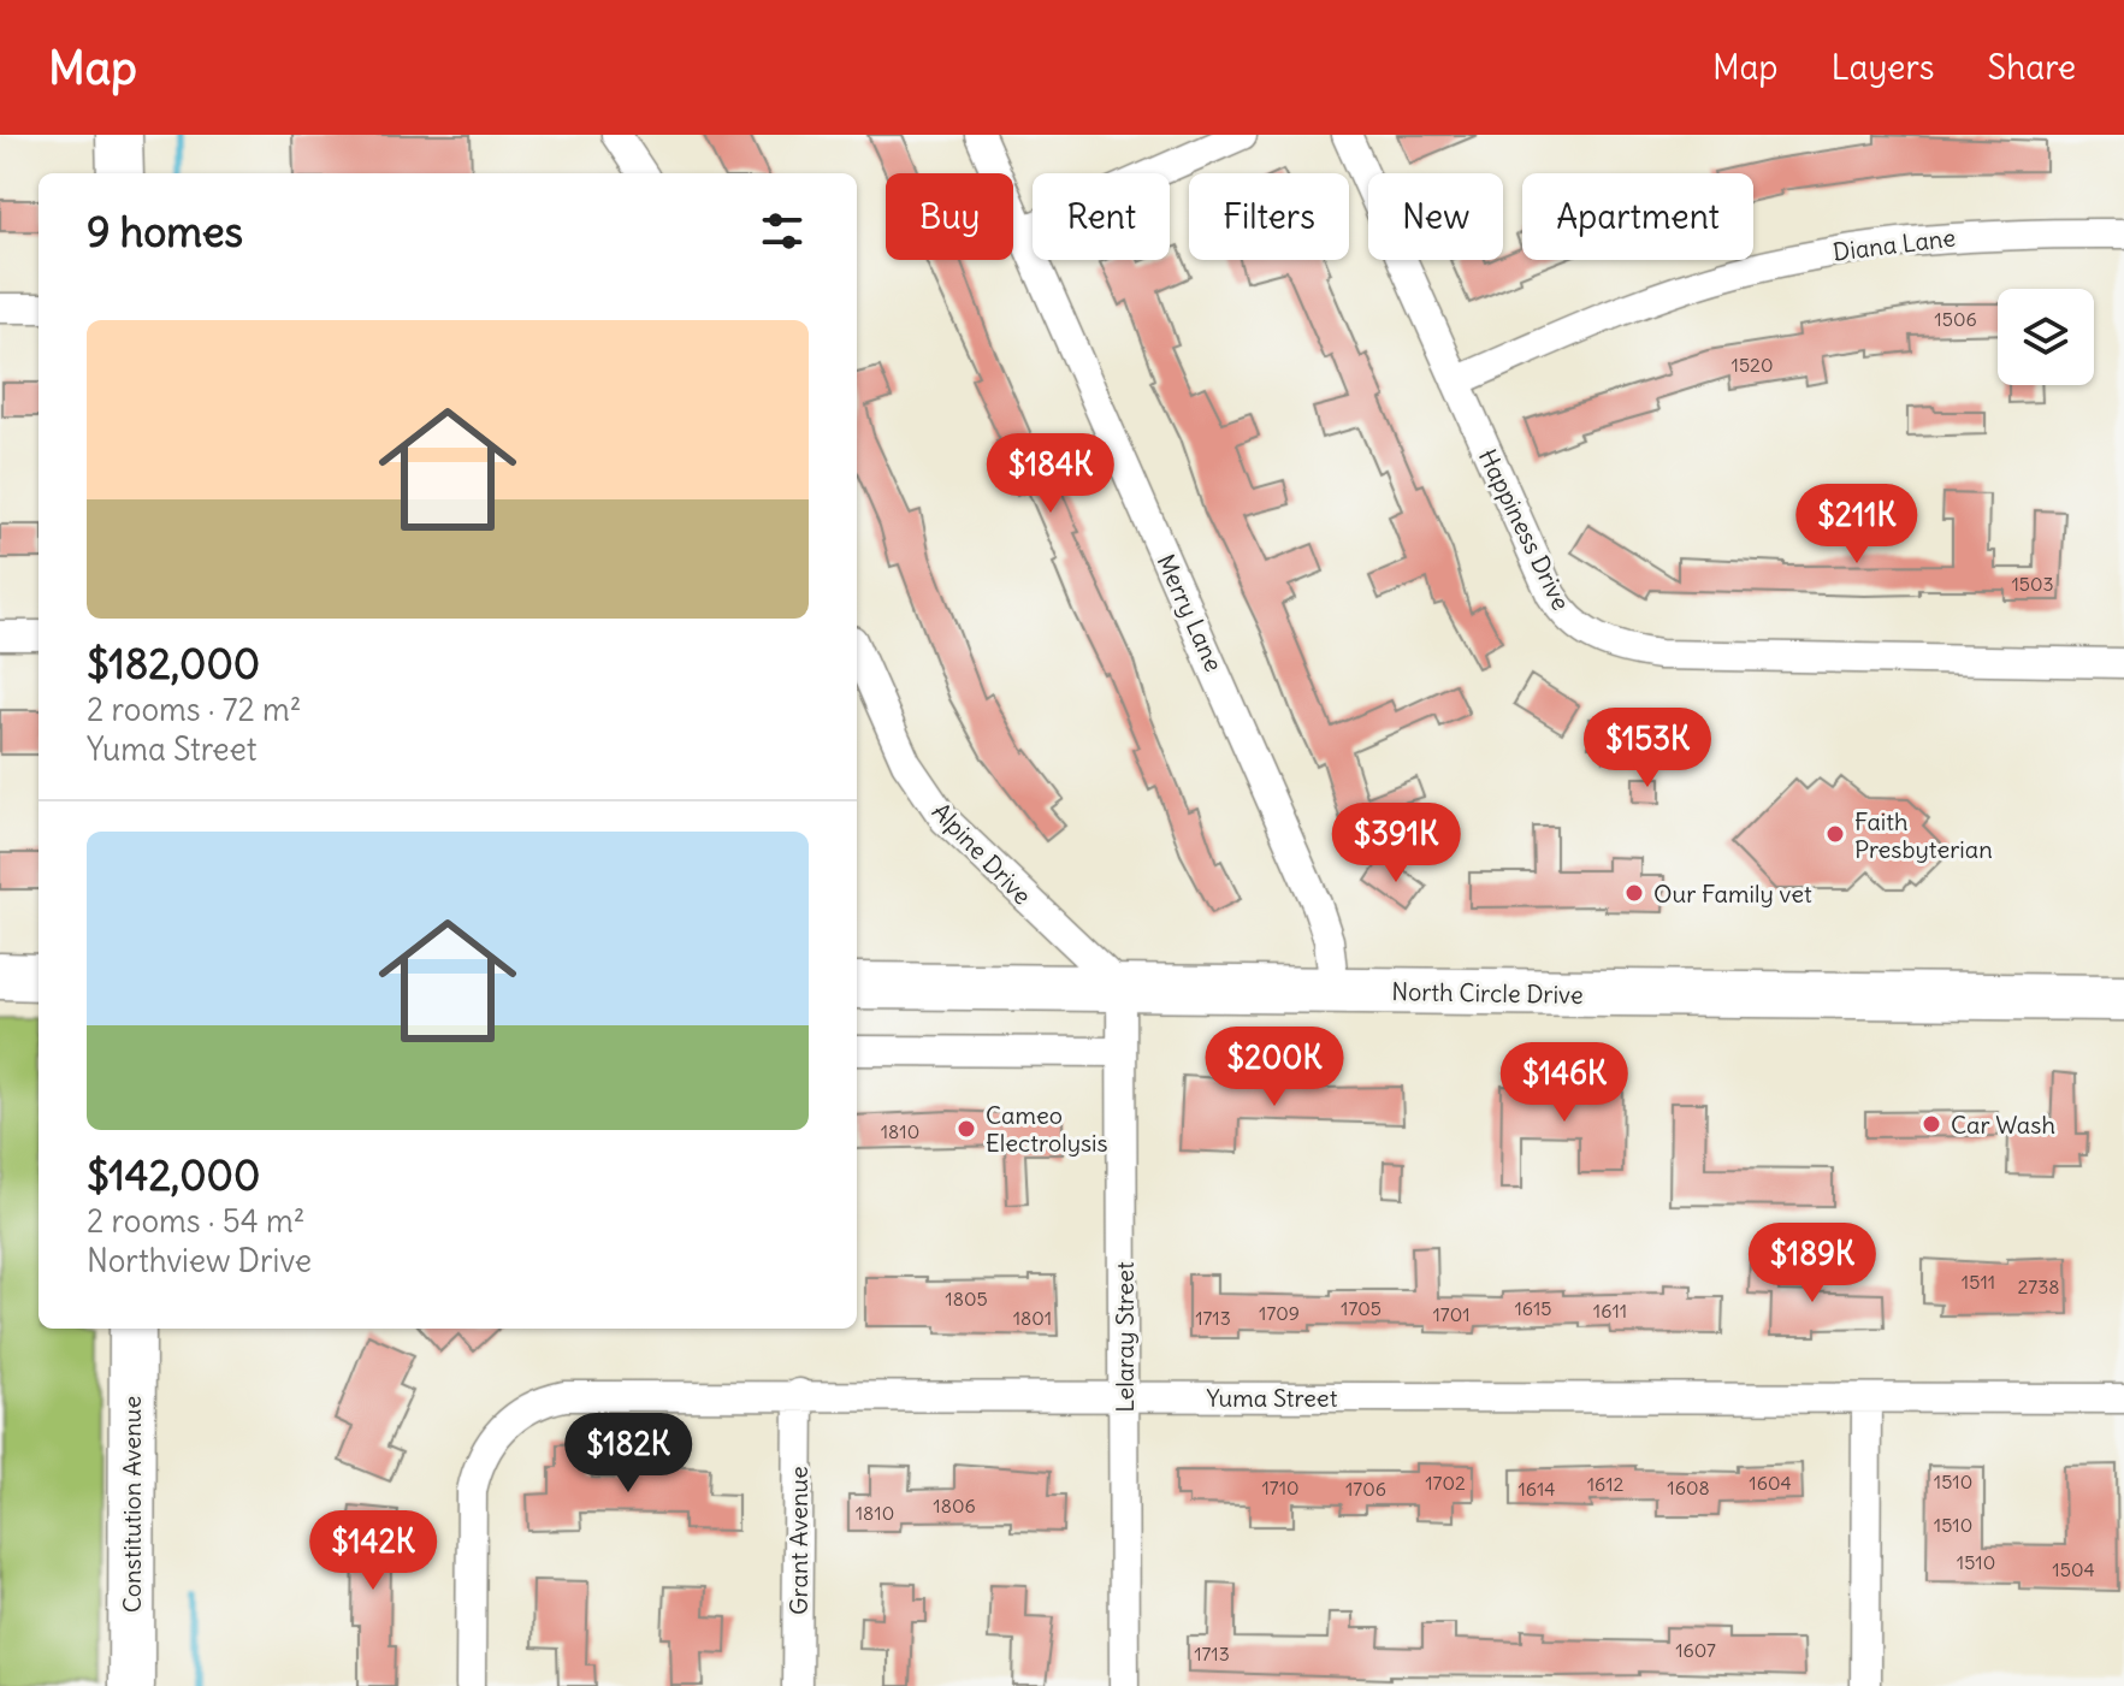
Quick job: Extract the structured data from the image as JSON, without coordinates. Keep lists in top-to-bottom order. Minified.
{"streets":{"main road":["North Circle Drive","Constitution Avenue"],"street":["Diana Lane","Happiness Drive","Merry Lane","Alpine Drive","Lelaray Street","Yuma Street","Grant Avenue"]},"crossings":[["Diana Lane","Happiness Drive"],["Merry Lane","North Circle Drive"],["Alpine Drive","North Circle Drive"],["Alpine Drive","Lelaray Street"],["North Circle Drive","Lelaray Street"],["Lelaray Street","Yuma Street"],["Yuma Street","Grant Avenue"]],"places":["Faith Presbyterian","Our Family vet","Car Wash","Cameo Electrolysis"],"house_numbers":["1506","1520","1503","1810","1511","2738","1805","1705","1615","1611","1709","1701","1801","1713","1510","1702","1604","1612","1710","1608","1706","1614","1806","1810","1510","1510","1504","1607","1713"],"page":{"header":"Map","nav":["Map","Layers","Share"],"chip":["Buy","Rent","Filters","New","Apartment"],"heading":"9 homes","list":[{"name":"$182,000","note":"2 rooms · 72 m² · Yuma Street"},{"name":"$142,000","note":"2 rooms · 54 m² · Northview Drive"}],"price":["$184K","$211K","$153K","$391K","$200K","$146K","$189K","$182K","$142K"]}}
